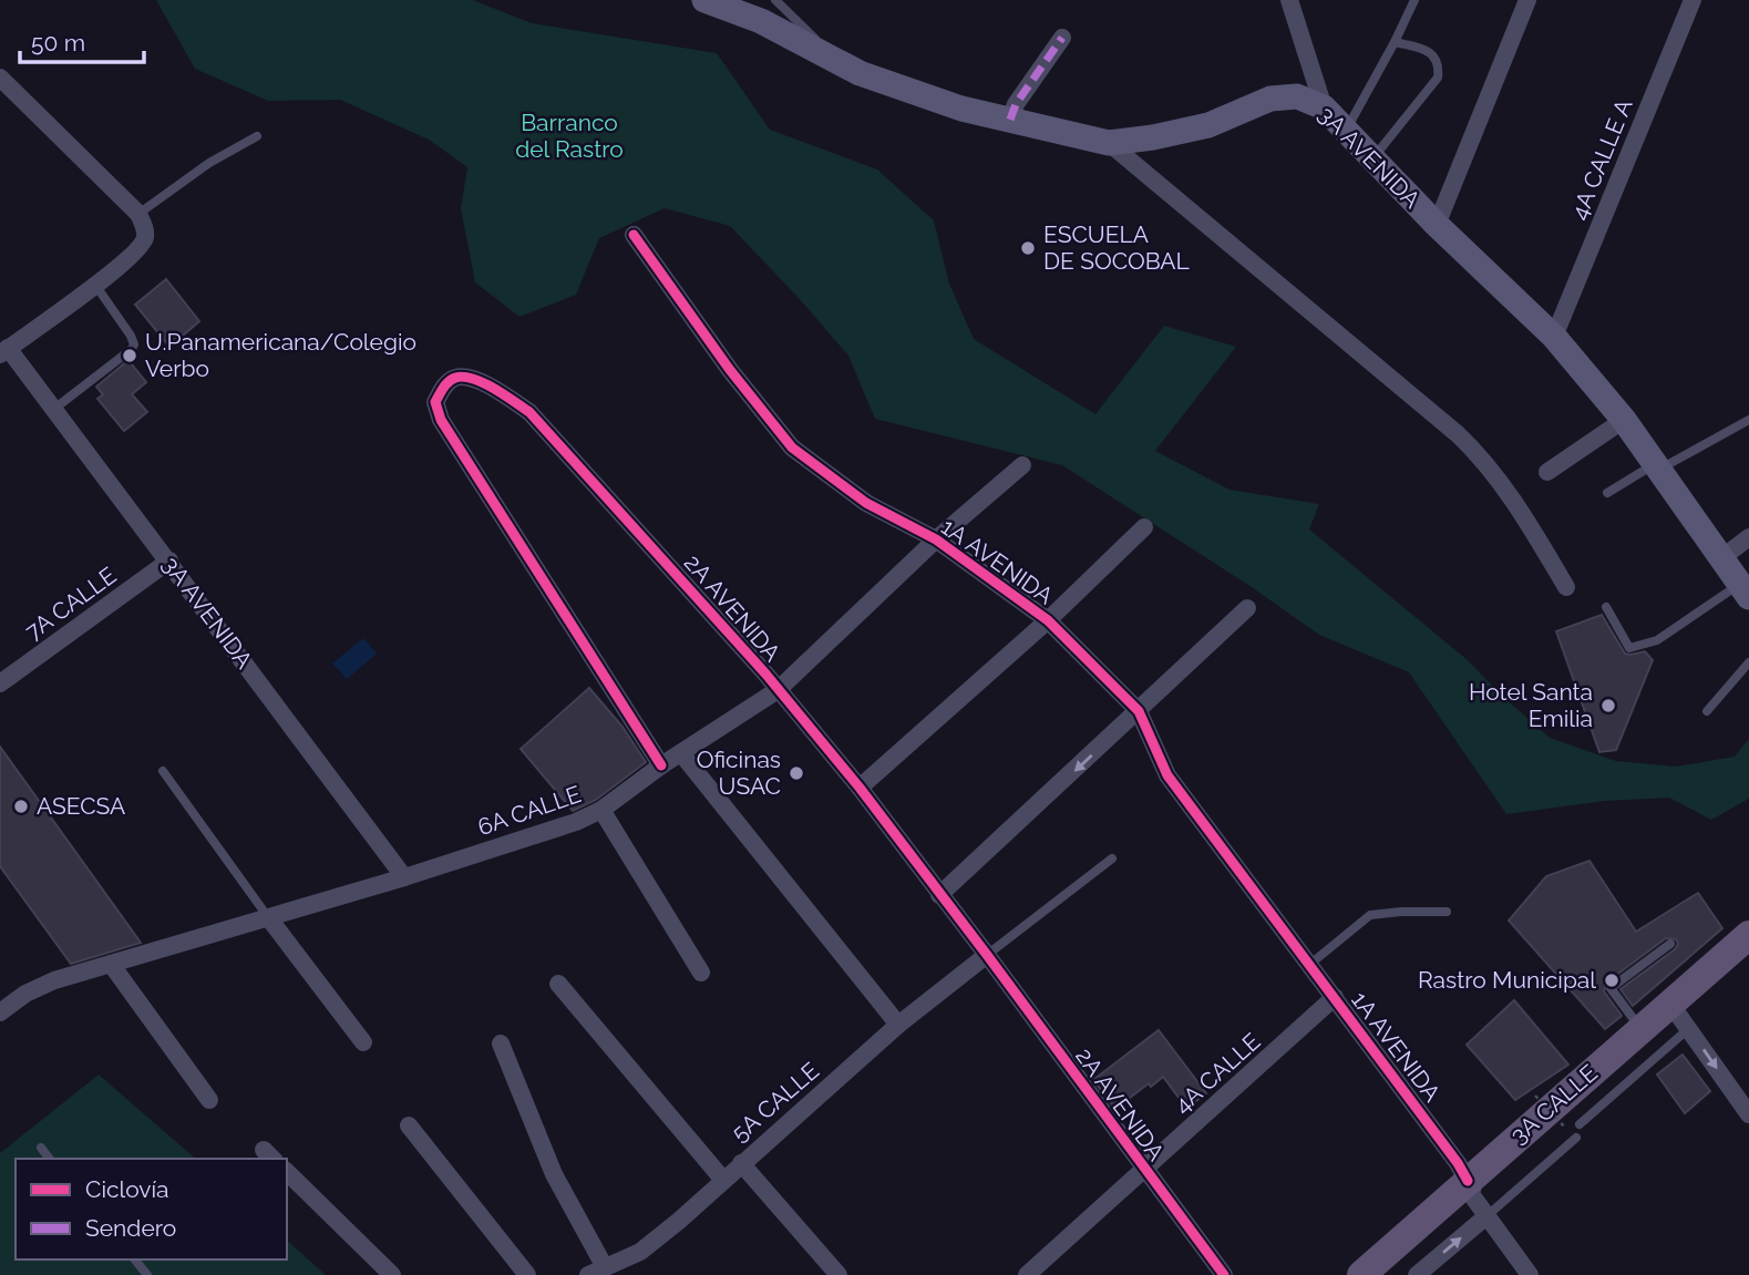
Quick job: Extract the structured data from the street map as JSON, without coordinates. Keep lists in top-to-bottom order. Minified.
{"streets":{"main road":["3A AVENIDA","3A CALLE"],"street":["4A CALLE A","1A AVENIDA","7A CALLE","2A AVENIDA","6A CALLE","4A CALLE","5A CALLE"]},"crossings":[["3A AVENIDA","4A CALLE A"],["3A AVENIDA","7A CALLE"],["3A AVENIDA","6A CALLE"],["1A AVENIDA","6A CALLE"],["1A AVENIDA","4A CALLE"],["1A AVENIDA","3A CALLE"],["2A AVENIDA","6A CALLE"],["2A AVENIDA","4A CALLE"],["2A AVENIDA","5A CALLE"]],"parks":["Barranco del Rastro"],"places":["ESCUELA DE SOCOBAL","U.Panamericana/Colegio Verbo","Hotel Santa Emilia","Oficinas USAC","ASECSA","Rastro Municipal"],"legend":["Ciclovía","Sendero"],"scale_bar":"50 m"}
